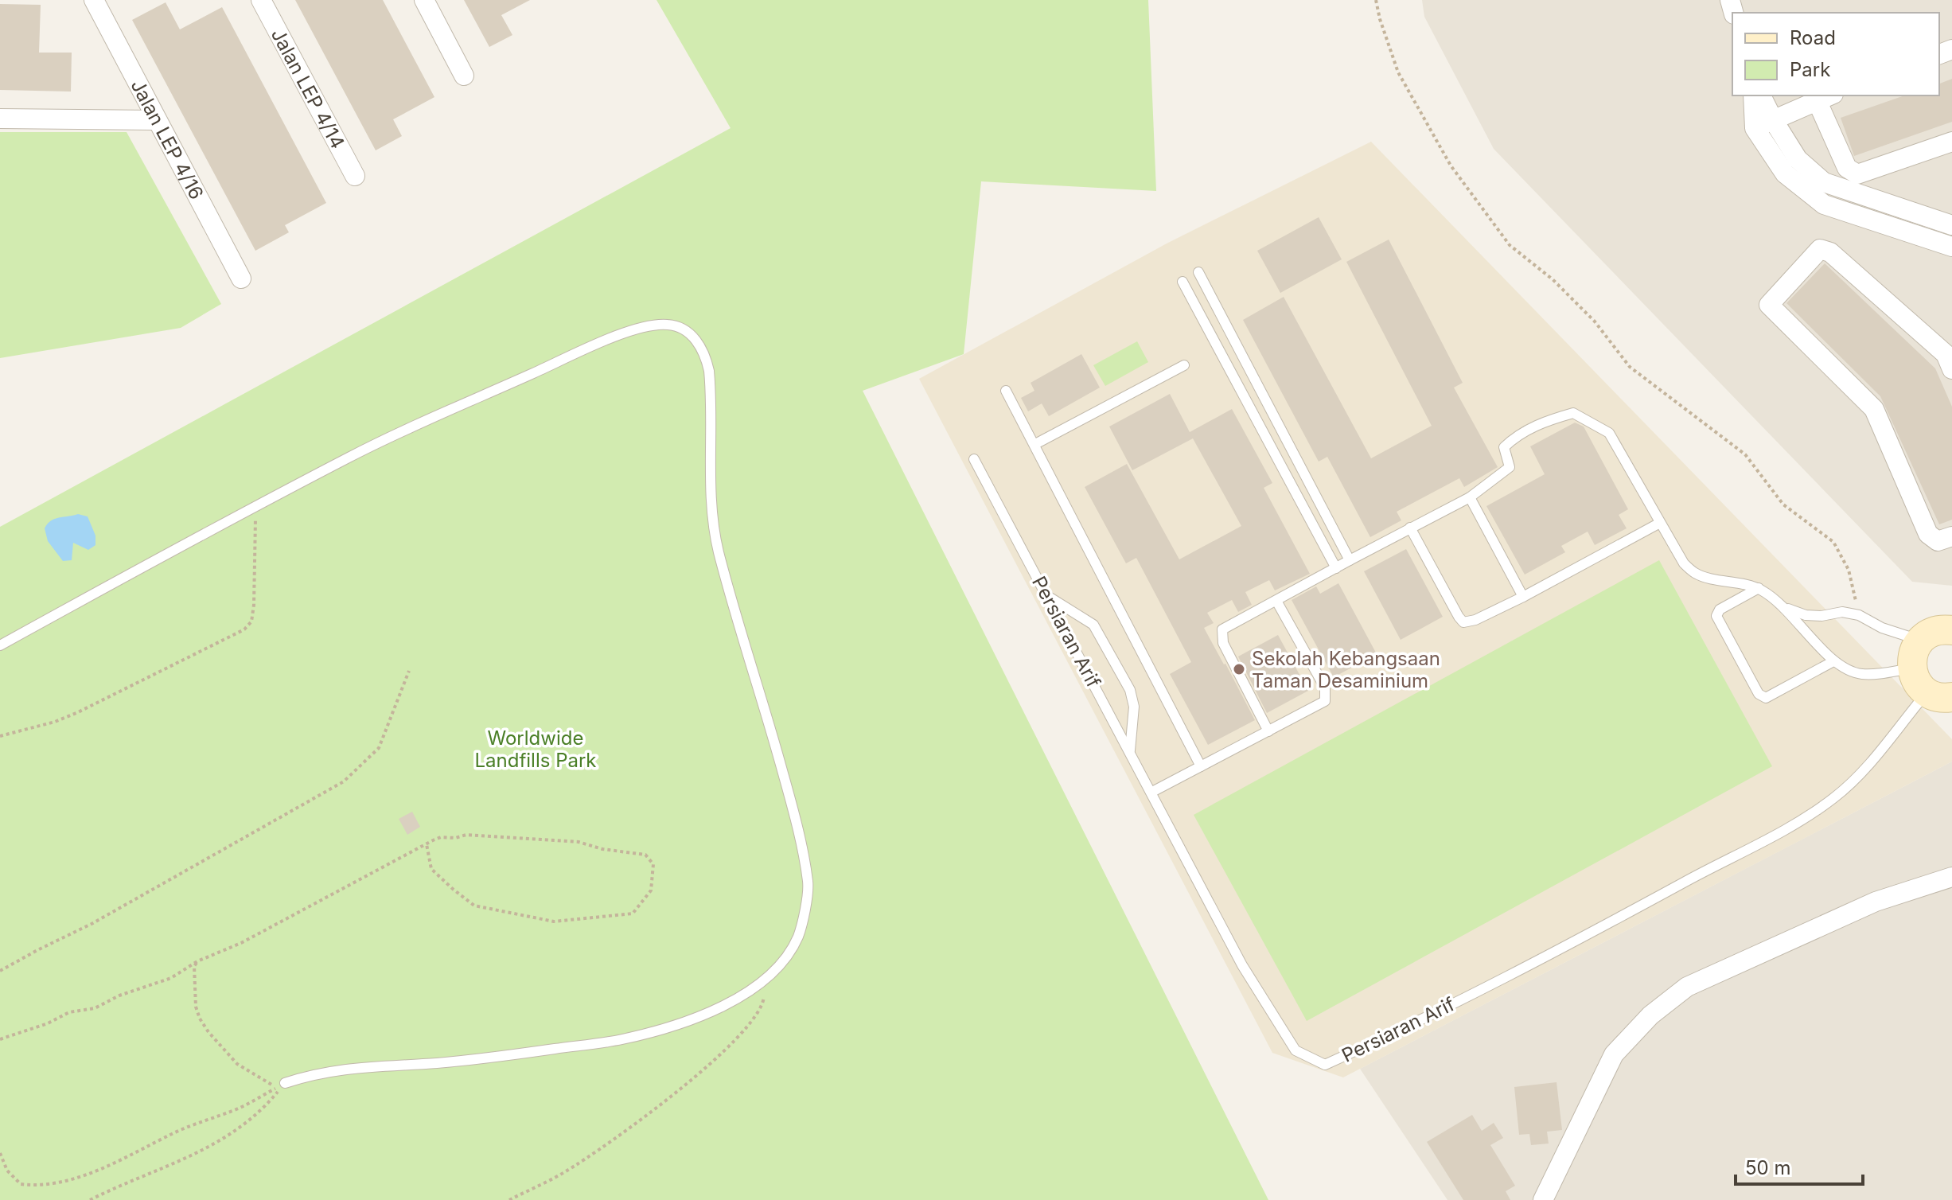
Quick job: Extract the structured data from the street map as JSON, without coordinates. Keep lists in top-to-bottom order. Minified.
{"streets":{"street":["Jalan LEP 4/14","Jalan LEP 4/16"],"lane":["Persiaran Arif"]},"parks":["Worldwide Landfills Park"],"places":["Sekolah Kebangsaan Taman Desaminium"],"legend":["Road","Park"],"scale_bar":"50 m"}
